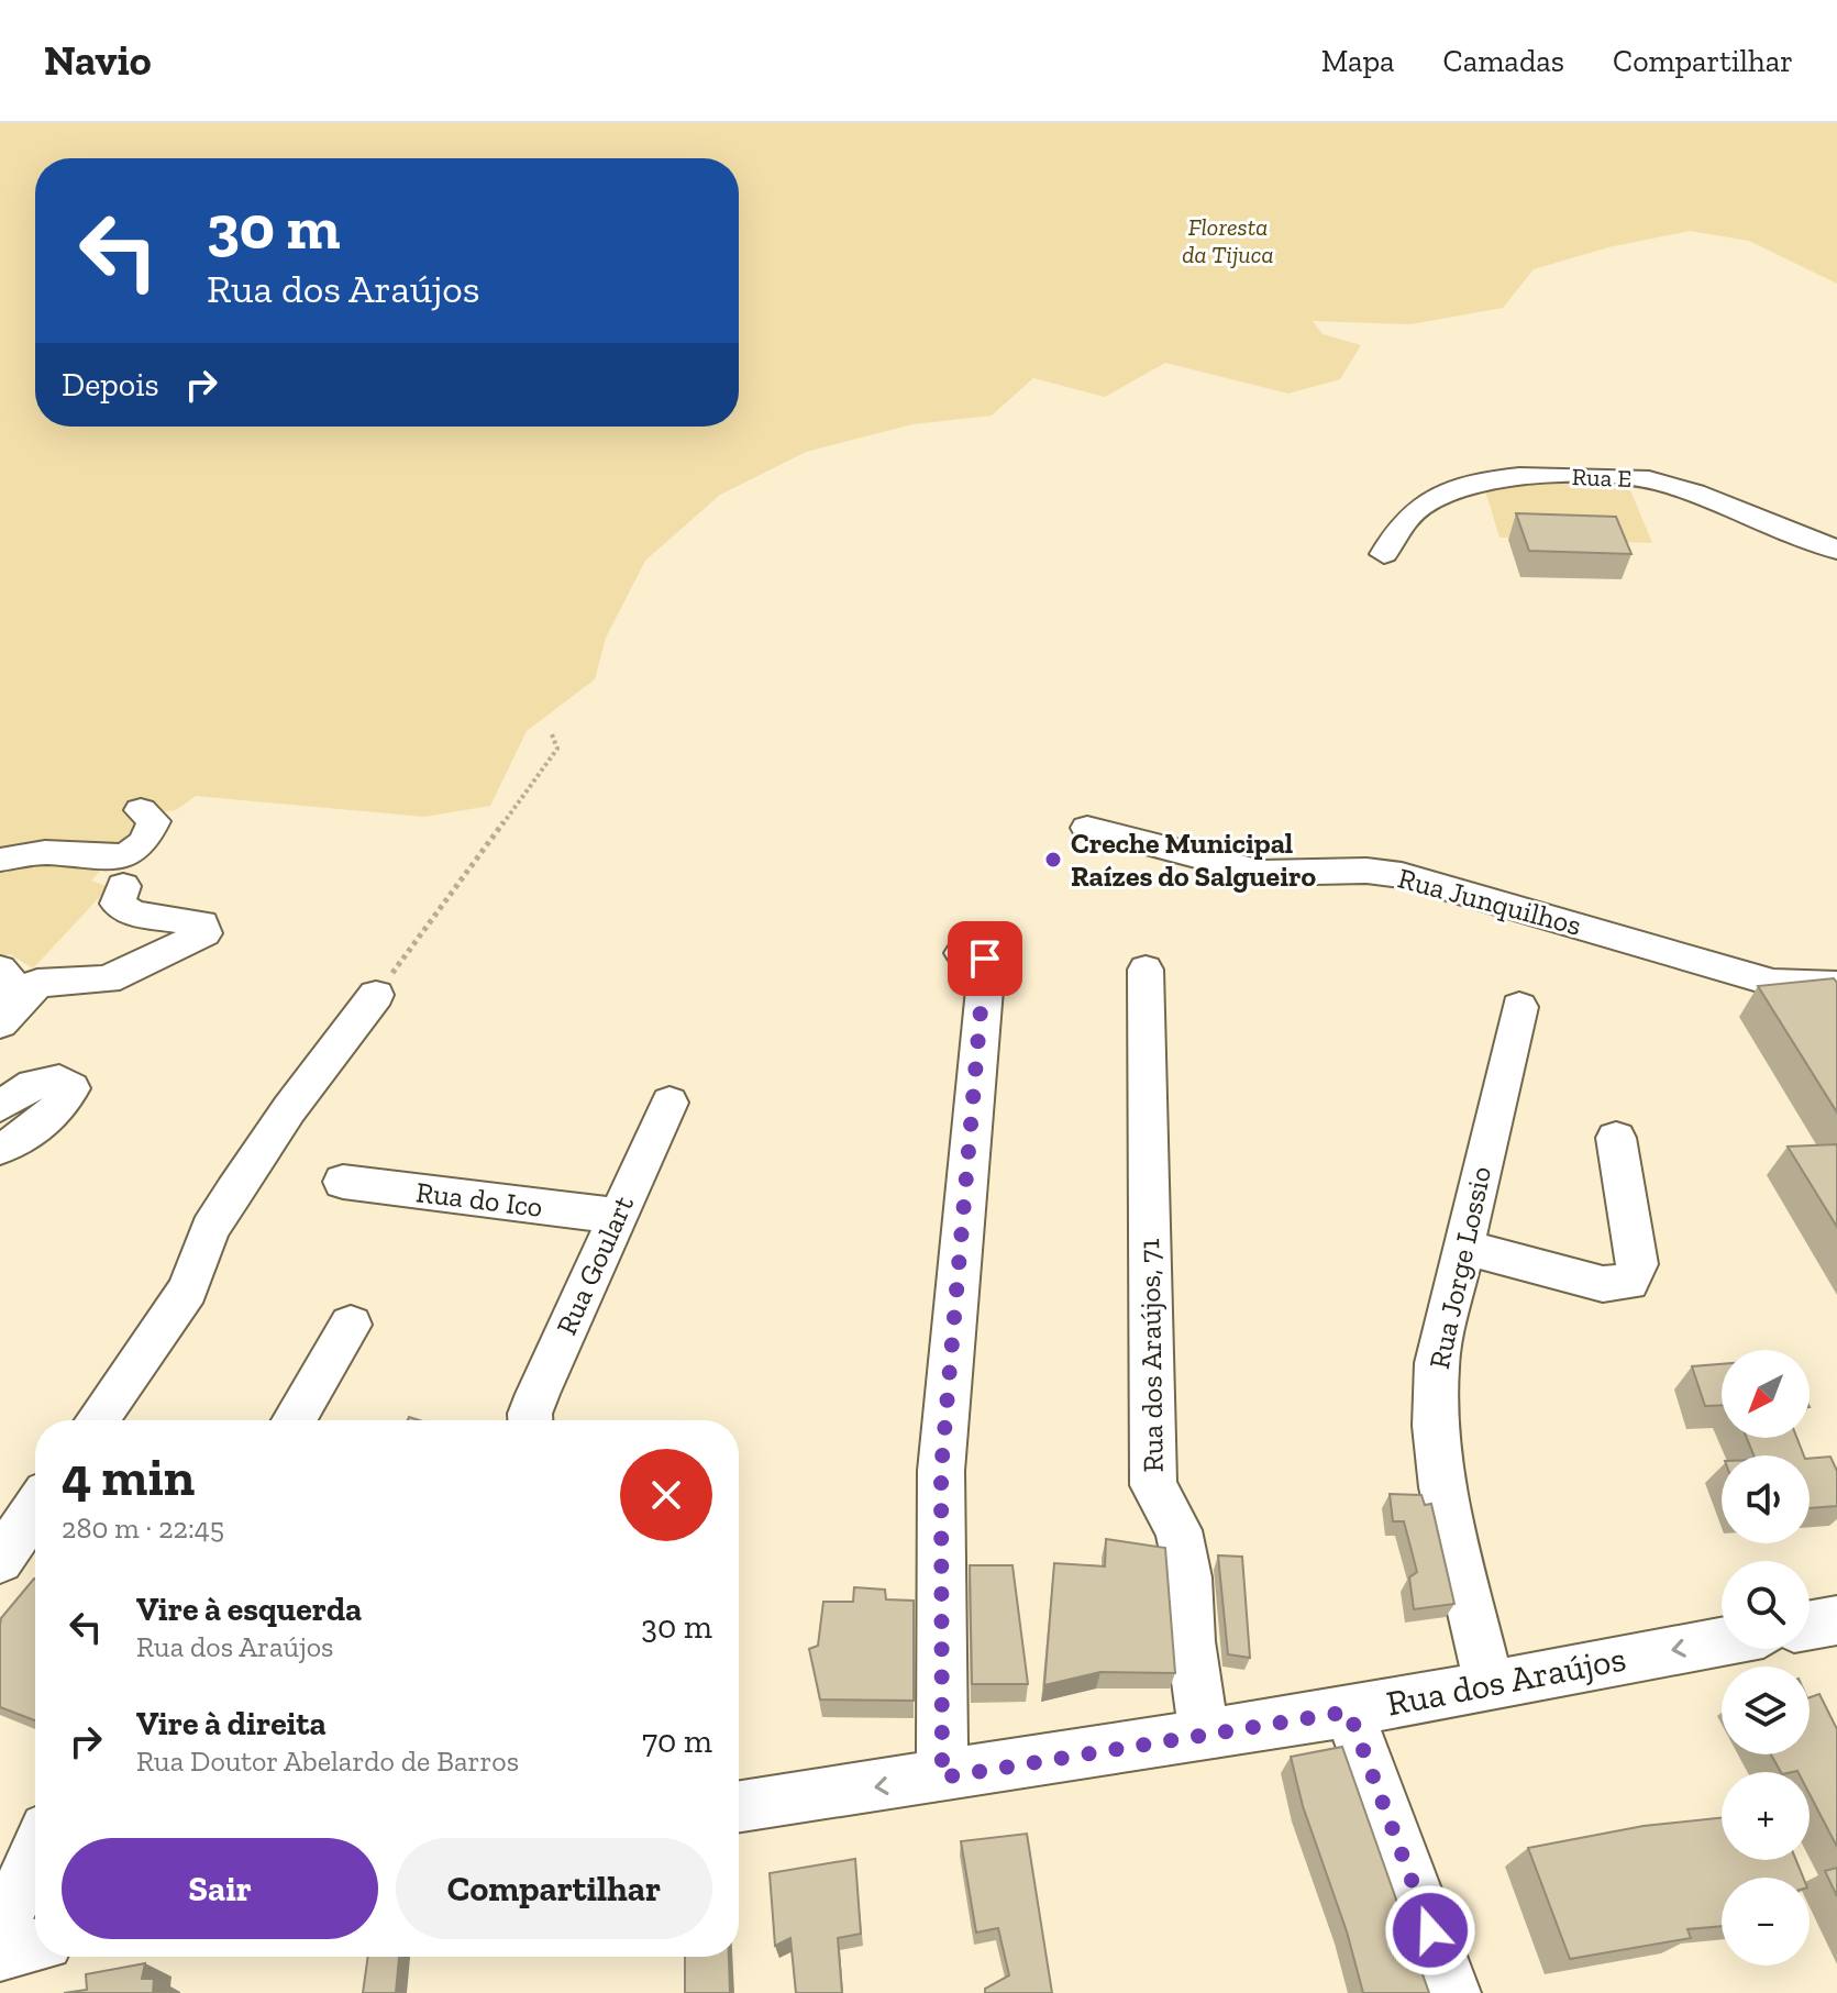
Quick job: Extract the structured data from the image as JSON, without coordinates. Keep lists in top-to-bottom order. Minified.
{"streets":{"street":["Rua E","Rua Junquilhos","Rua do Ico","Rua Goulart","Rua Jorge Lossio","Rua dos Araújos, 71","Rua dos Araújos"]},"crossings":[["Rua do Ico","Rua Goulart"],["Rua Jorge Lossio","Rua dos Araújos"],["Rua dos Araújos, 71","Rua dos Araújos"]],"one_way":["Rua dos Araújos"],"parks":["Floresta da Tijuca"],"places":["Creche Municipal Raízes do Salgueiro"],"north":"bottom left","page":{"header":"Navio","nav":["Mapa","Camadas","Compartilhar"],"turn":["30 m","Rua dos Araújos"],"then":"Depois","map_buttons":["+","−"],"heading":["4 min","280 m · 22:45"],"list":[{"name":"Vire à esquerda","note":"Rua dos Araújos","value":"30 m"},{"name":"Vire à direita","note":"Rua Doutor Abelardo de Barros","value":"70 m"}],"buttons":["Sair","Compartilhar"]}}
